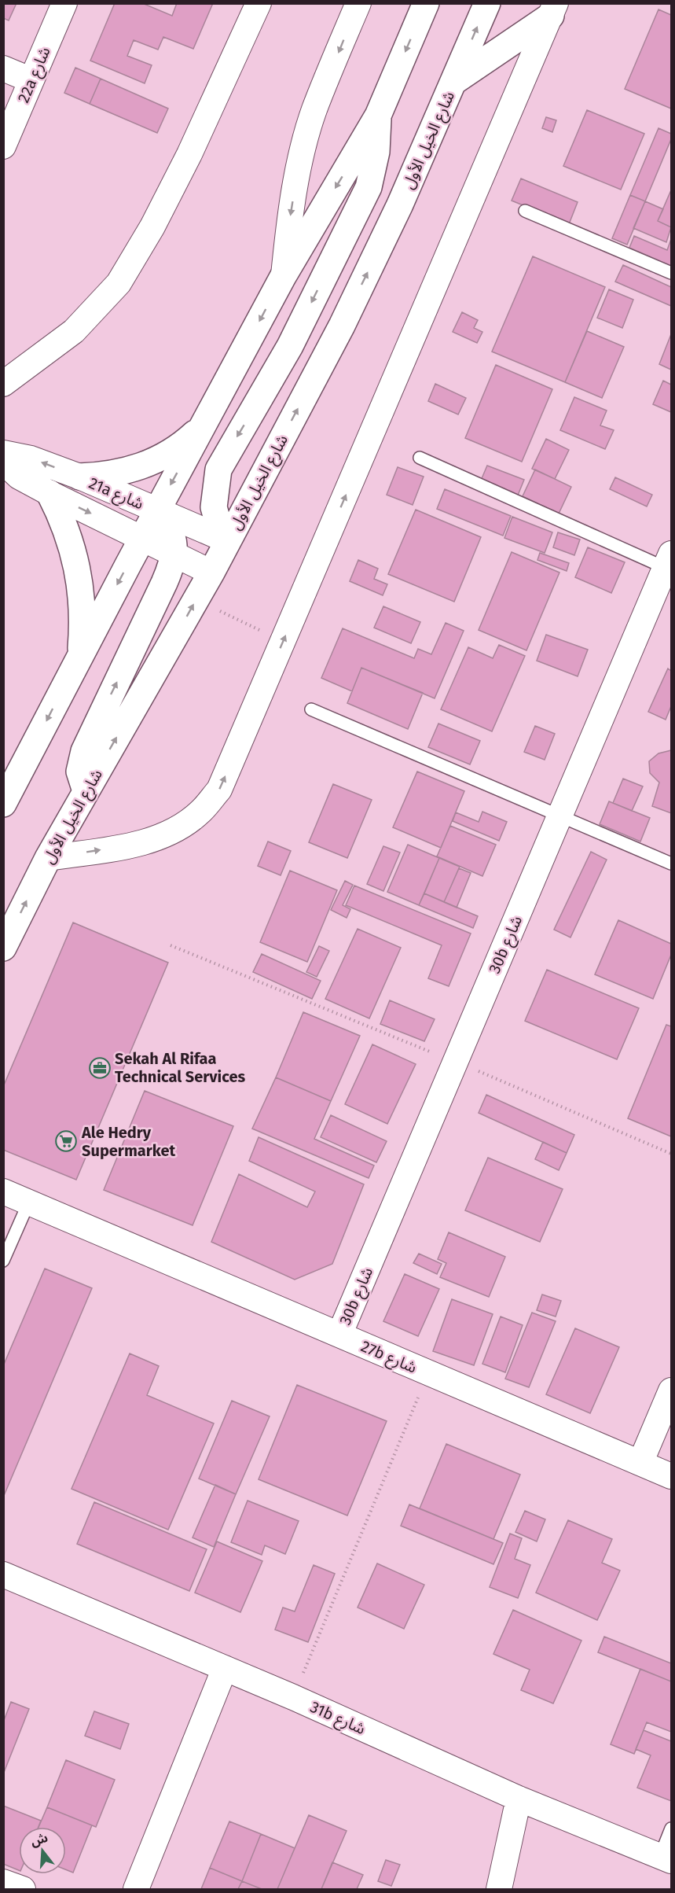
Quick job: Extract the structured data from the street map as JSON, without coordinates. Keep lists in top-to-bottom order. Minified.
{"streets":{"main road":["شارع الخيل الأول"],"street":["22a شارع","21a شارع","30b شارع","27b شارع","31b شارع"]},"crossings":[["شارع الخيل الأول","21a شارع"],["30b شارع","27b شارع"]],"places":{"office":["Sekah Al Rifaa Technical Services"],"supermarket":["Ale Hedry Supermarket"]},"north":"top"}
